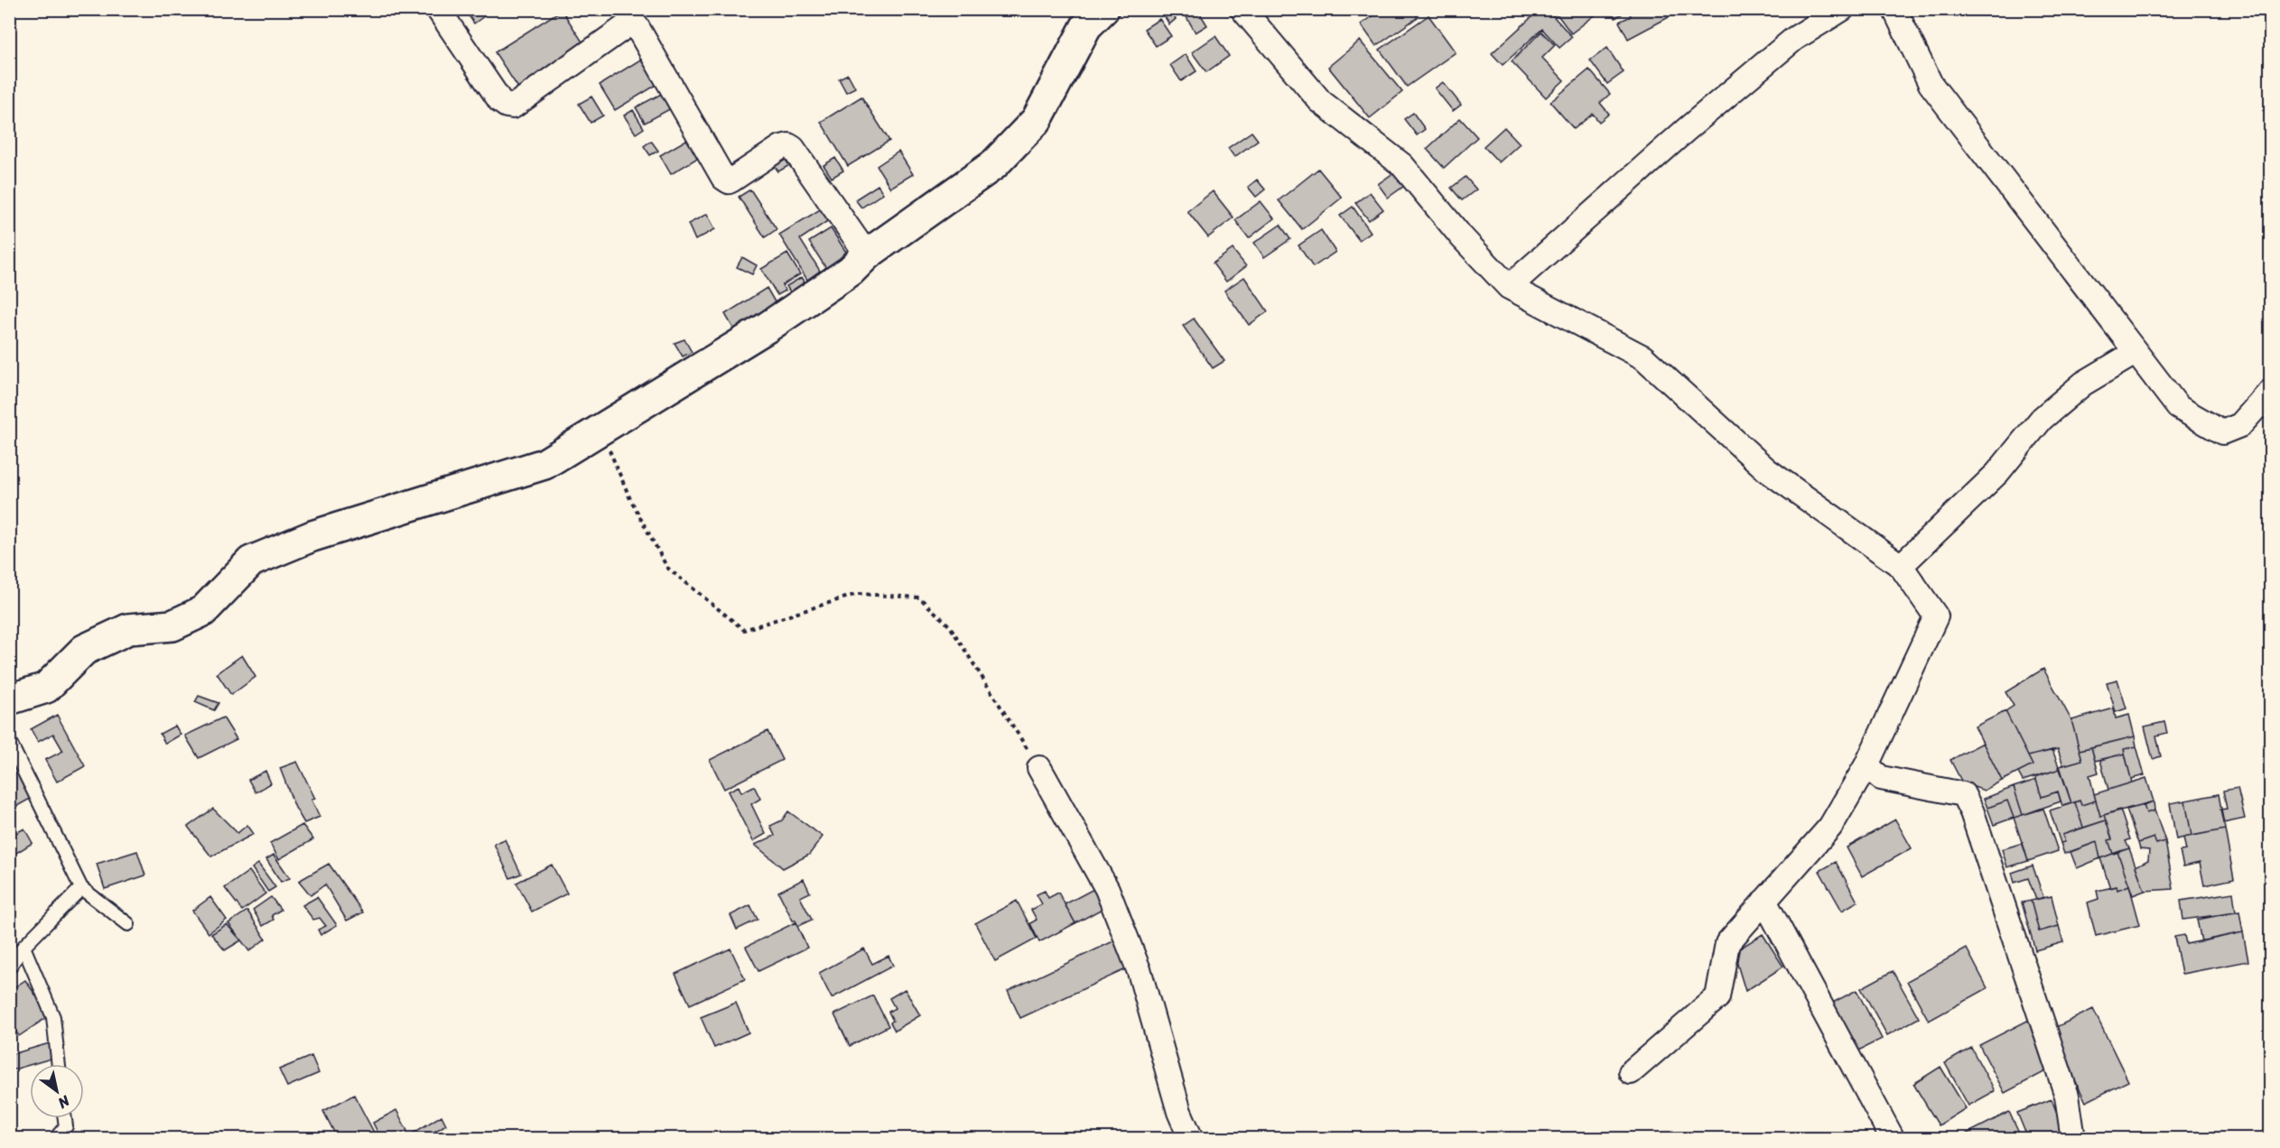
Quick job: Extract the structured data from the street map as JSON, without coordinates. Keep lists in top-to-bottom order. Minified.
{"north":"bottom right"}
